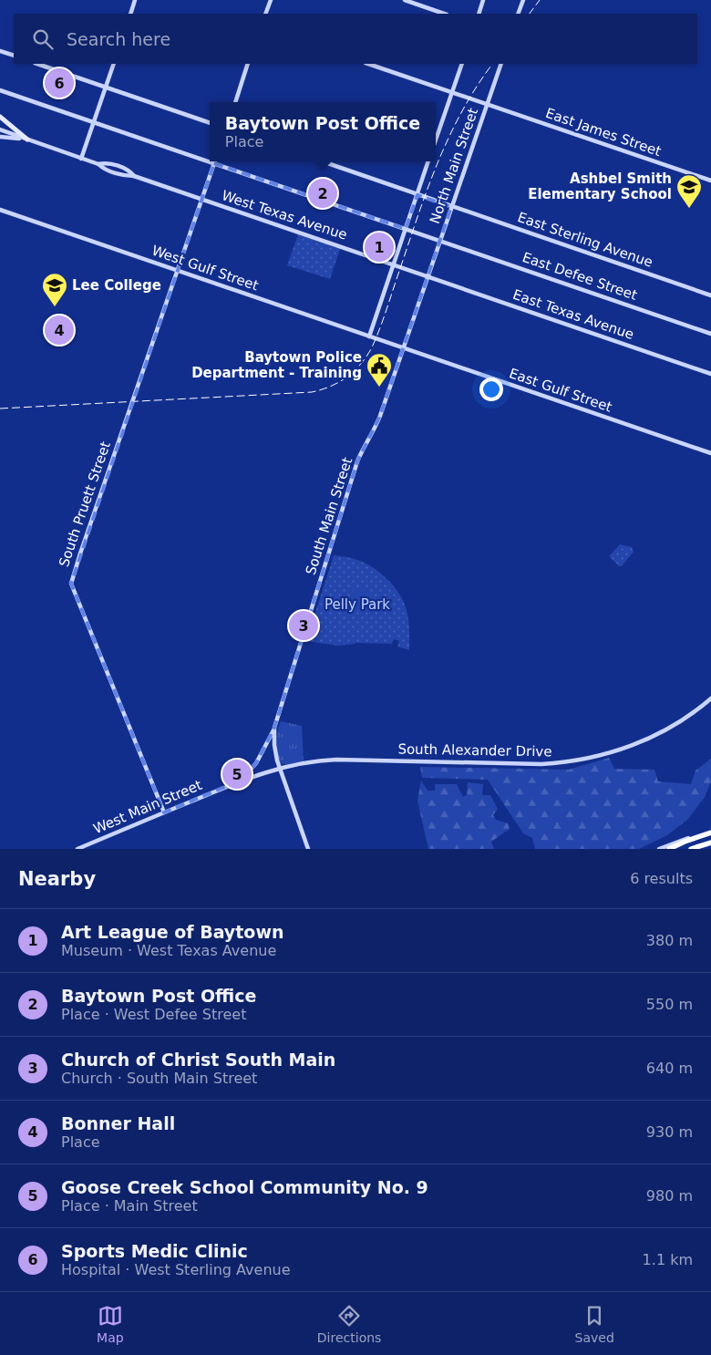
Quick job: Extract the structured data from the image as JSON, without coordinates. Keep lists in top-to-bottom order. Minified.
{"streets":{"main road":["East James Street","North Main Street","West Texas Avenue","East Sterling Avenue","West Gulf Street","East Defee Street","East Texas Avenue","East Gulf Street","South Pruett Street","South Main Street","South Alexander Drive","West Main Street"]},"crossings":[["East James Street","North Main Street"],["North Main Street","West Texas Avenue"],["North Main Street","East Sterling Avenue"],["North Main Street","East Defee Street"],["North Main Street","East Texas Avenue"],["North Main Street","South Main Street"],["West Texas Avenue","East Texas Avenue"],["West Texas Avenue","South Pruett Street"],["West Texas Avenue","South Main Street"],["West Gulf Street","East Gulf Street"],["West Gulf Street","South Pruett Street"],["West Gulf Street","South Main Street"],["East Defee Street","South Pruett Street"],["East Texas Avenue","South Main Street"],["East Gulf Street","South Main Street"],["South Pruett Street","West Main Street"],["South Main Street","South Alexander Drive"],["South Main Street","West Main Street"],["South Alexander Drive","West Main Street"]],"parks":["Pelly Park"],"places":{"school or university":["Ashbel Smith Elementary School","Lee College"],"public building":["Baytown Police Department - Training"]},"page":{"search":"Search here","pins":["6","2","1","4","3","5"],"popup":["Baytown Post Office","Place"],"heading":["Nearby","6 results"],"list":[{"mark":"1","name":"Art League of Baytown","note":"Museum · West Texas Avenue","value":"380 m"},{"mark":"2","name":"Baytown Post Office","note":"Place · West Defee Street","value":"550 m"},{"mark":"3","name":"Church of Christ South Main","note":"Church · South Main Street","value":"640 m"},{"mark":"4","name":"Bonner Hall","note":"Place","value":"930 m"},{"mark":"5","name":"Goose Creek School Community No. 9","note":"Place · Main Street","value":"980 m"},{"mark":"6","name":"Sports Medic Clinic","note":"Hospital · West Sterling Avenue","value":"1.1 km"}],"nav":["Map","Directions","Saved"]}}
